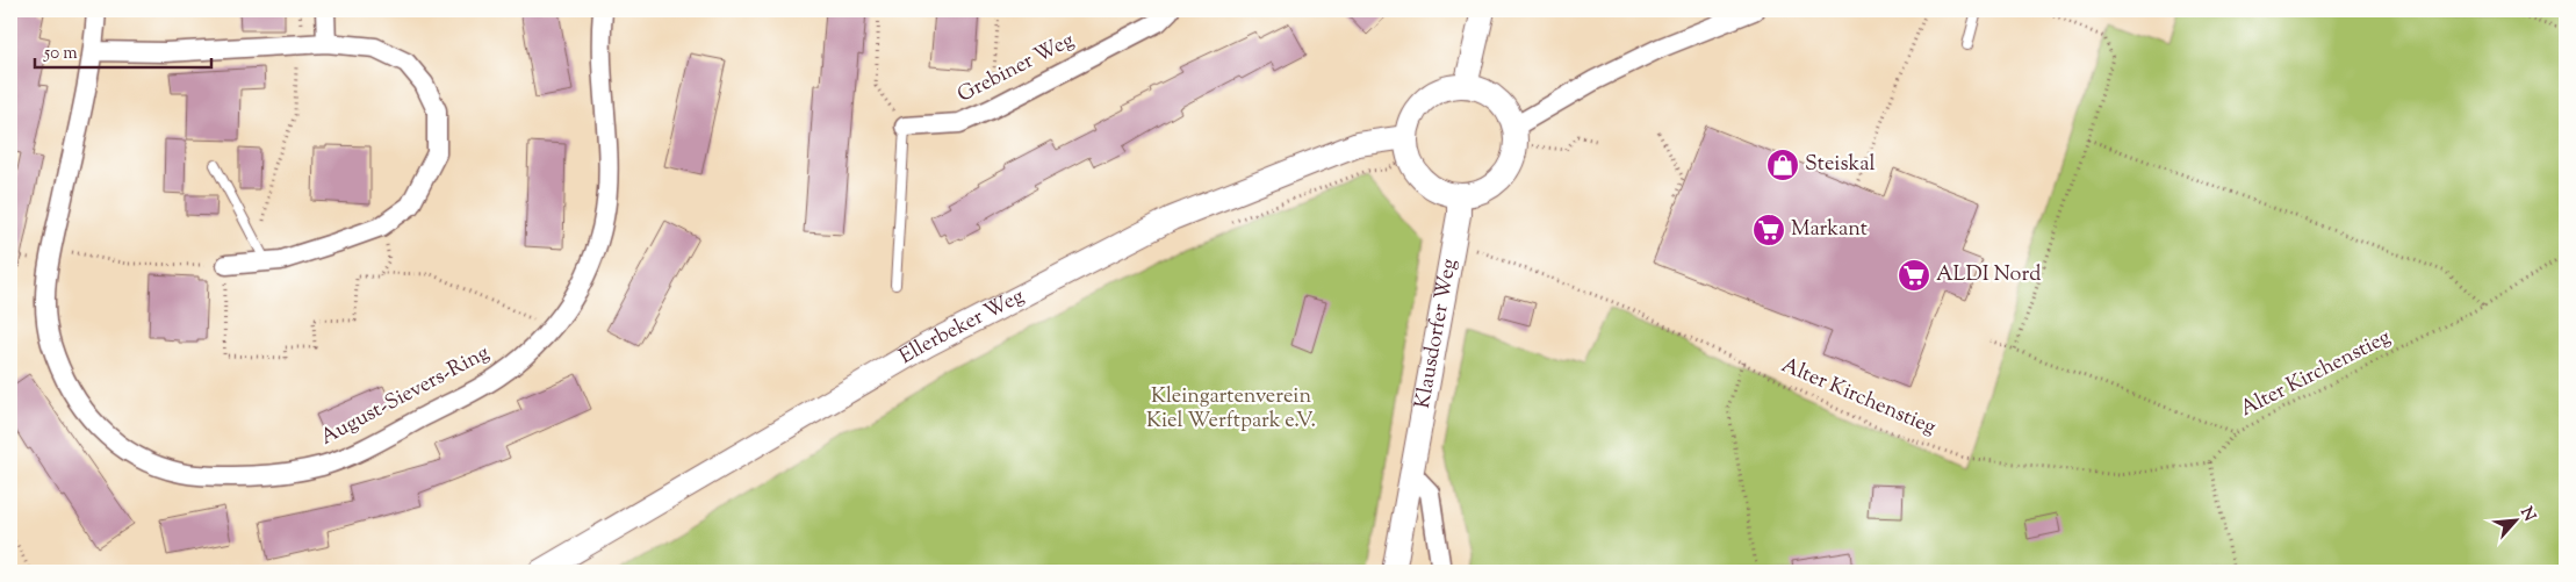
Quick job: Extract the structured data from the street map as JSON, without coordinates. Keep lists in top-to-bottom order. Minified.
{"streets":{"street":["Grebiner Weg","Ellerbeker Weg","Klausdorfer Weg","August-Sievers-Ring"],"path":["Alter Kirchenstieg"]},"crossings":[["Ellerbeker Weg","Klausdorfer Weg"],["Klausdorfer Weg","Alter Kirchenstieg"]],"parks":["Kleingartenverein Kiel Werftpark e.V."],"places":{"shop":["Steiskal"],"supermarket":["Markant","ALDI Nord"]},"scale_bar":"50 m","north":"top right"}
